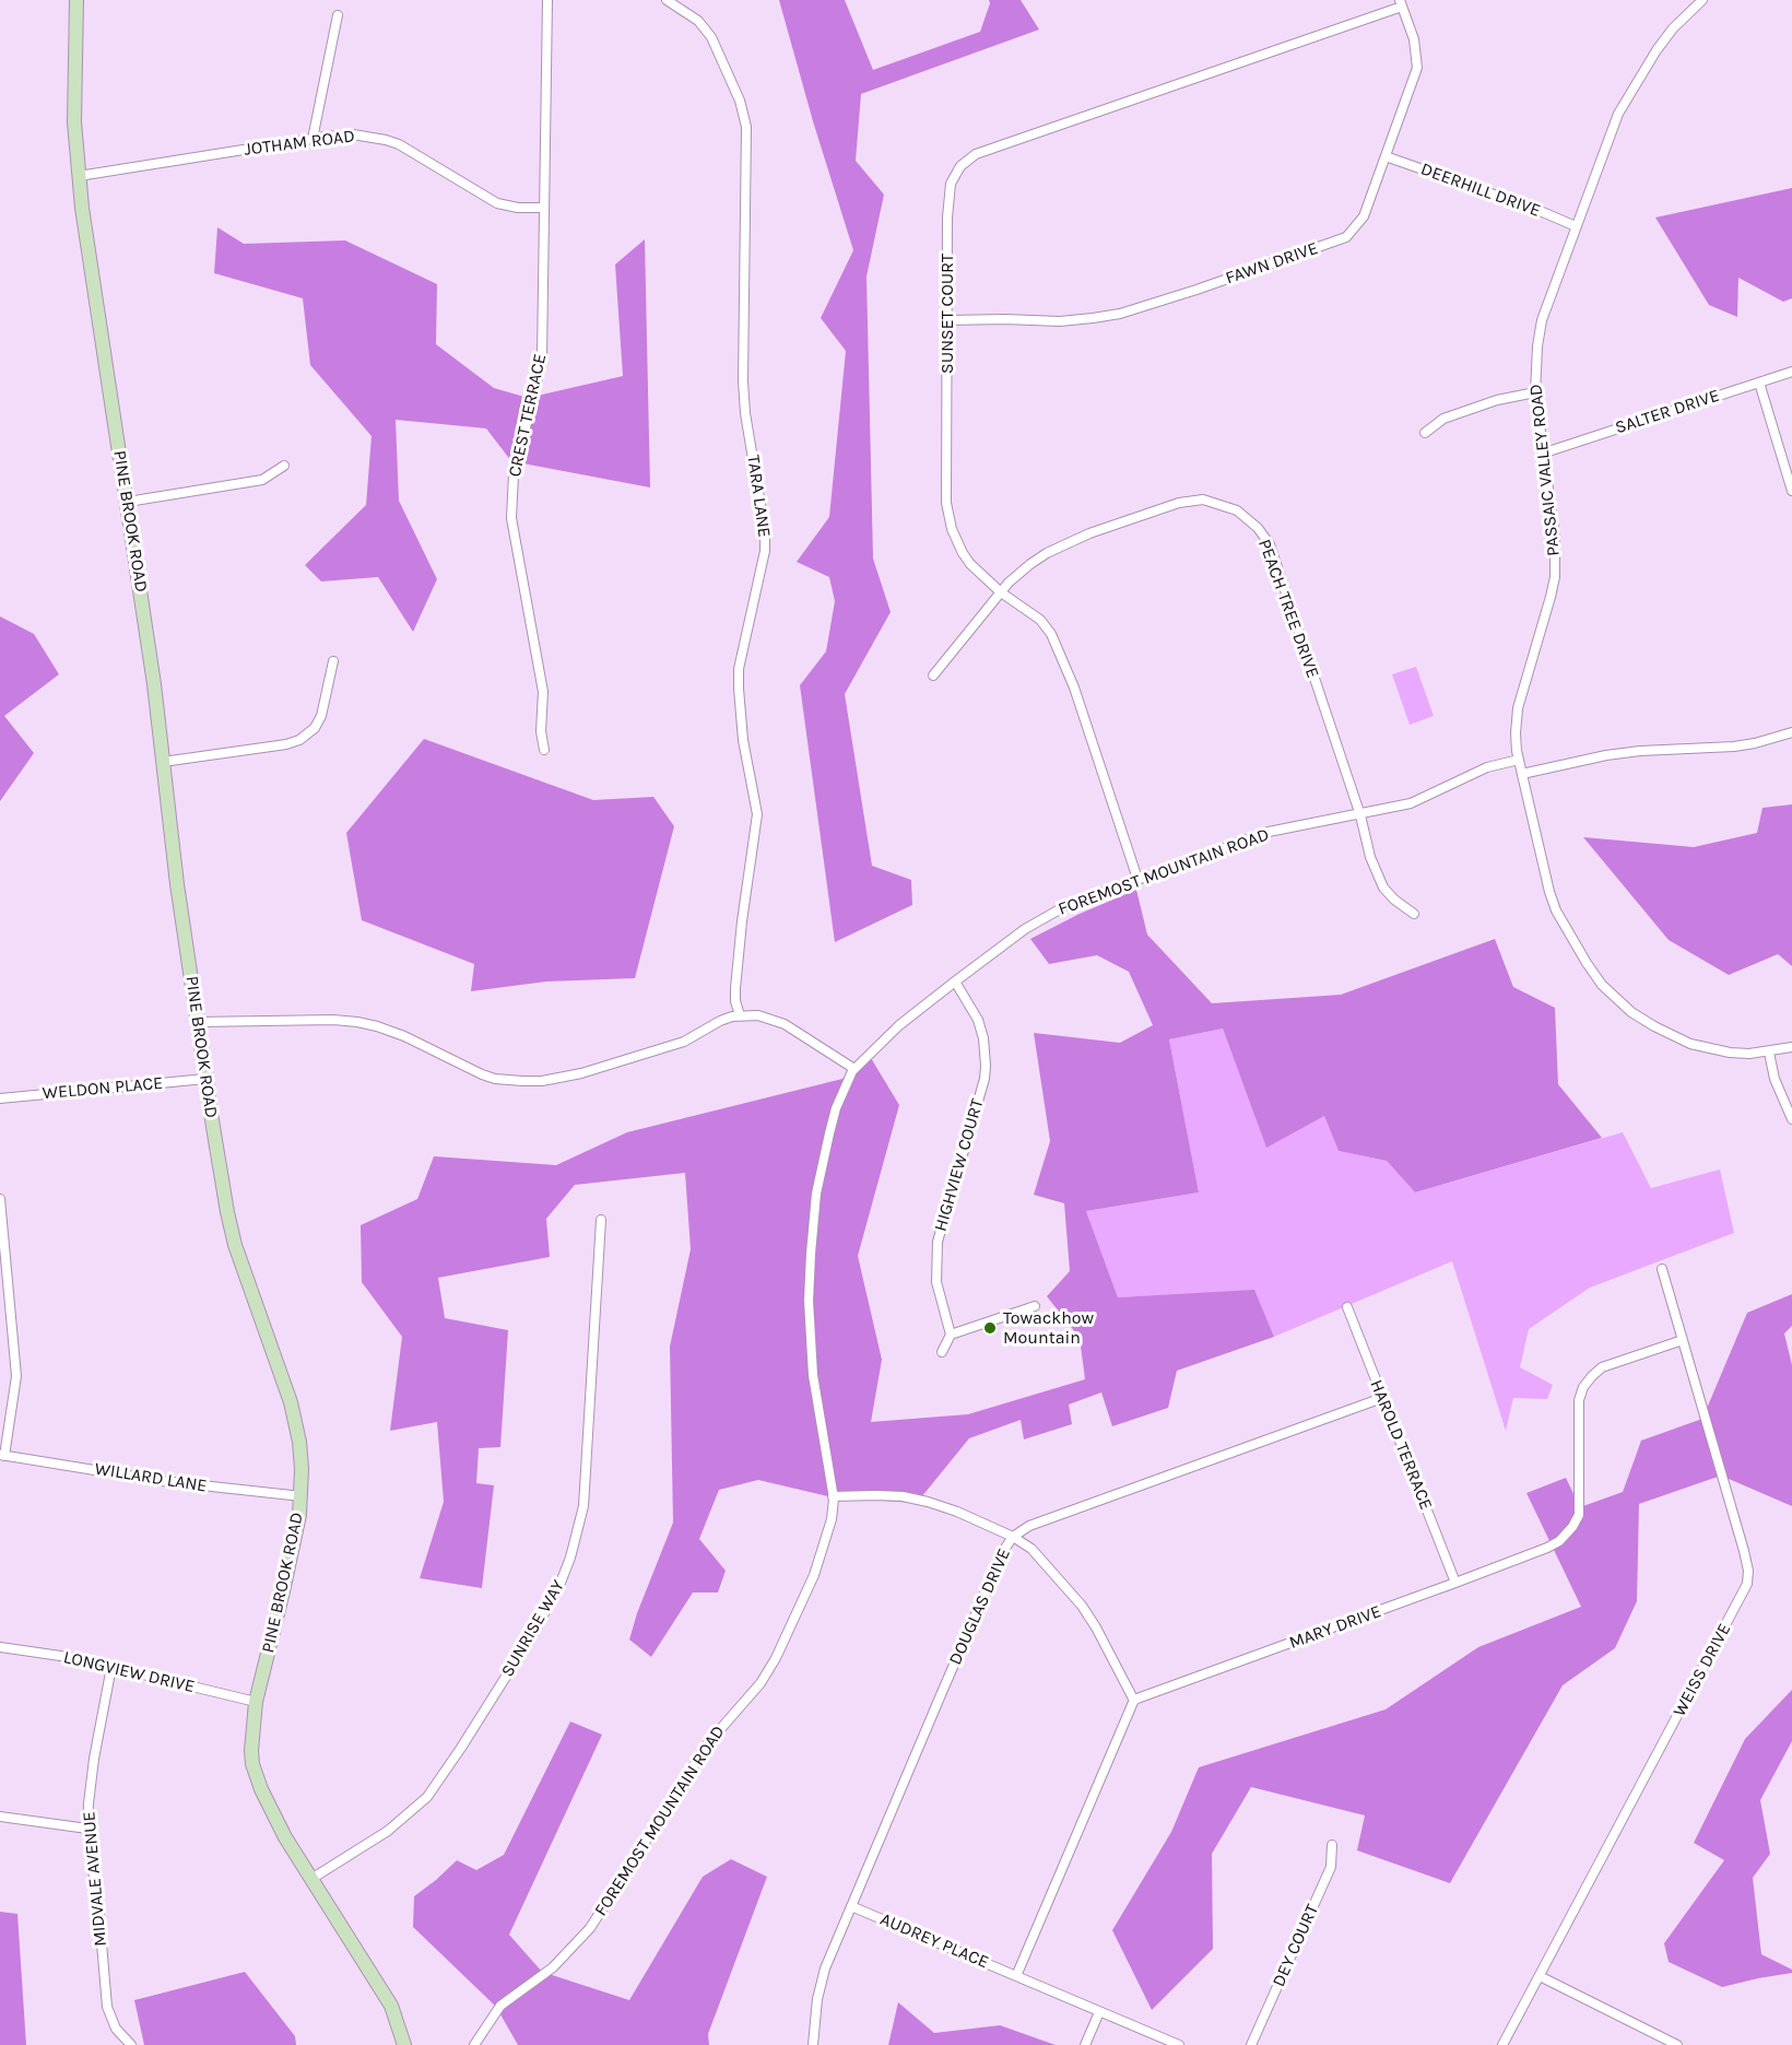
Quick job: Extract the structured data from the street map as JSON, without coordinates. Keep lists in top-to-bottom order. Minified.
{"streets":{"street":["JOTHAM ROAD","DEERHILL DRIVE","FAWN DRIVE","SUNSET COURT","SALTER DRIVE","CREST TERRACE","PASSAIC VALLEY ROAD","TARA LANE","PINE BROOK ROAD","PEACH TREE DRIVE","FOREMOST MOUNTAIN ROAD","WELDON PLACE","HIGHVIEW COURT","HAROLD TERRACE","WILLARD LANE","DOUGLAS DRIVE","MARY DRIVE","SUNRISE WAY","WEISS DRIVE","LONGVIEW DRIVE","MIDVALE AVENUE","AUDREY PLACE","DEY COURT"]},"crossings":[["JOTHAM ROAD","CREST TERRACE"],["JOTHAM ROAD","PINE BROOK ROAD"],["DEERHILL DRIVE","FAWN DRIVE"],["DEERHILL DRIVE","PASSAIC VALLEY ROAD"],["FAWN DRIVE","SUNSET COURT"],["SUNSET COURT","PEACH TREE DRIVE"],["SUNSET COURT","FOREMOST MOUNTAIN ROAD"],["SALTER DRIVE","PASSAIC VALLEY ROAD"],["PASSAIC VALLEY ROAD","FOREMOST MOUNTAIN ROAD"],["PINE BROOK ROAD","WELDON PLACE"],["PINE BROOK ROAD","WILLARD LANE"],["PINE BROOK ROAD","SUNRISE WAY"],["PINE BROOK ROAD","LONGVIEW DRIVE"],["PEACH TREE DRIVE","FOREMOST MOUNTAIN ROAD"],["FOREMOST MOUNTAIN ROAD","HIGHVIEW COURT"],["HAROLD TERRACE","DOUGLAS DRIVE"],["HAROLD TERRACE","MARY DRIVE"],["DOUGLAS DRIVE","AUDREY PLACE"],["MARY DRIVE","WEISS DRIVE"],["LONGVIEW DRIVE","MIDVALE AVENUE"]],"places":["Towackhow Mountain"]}
